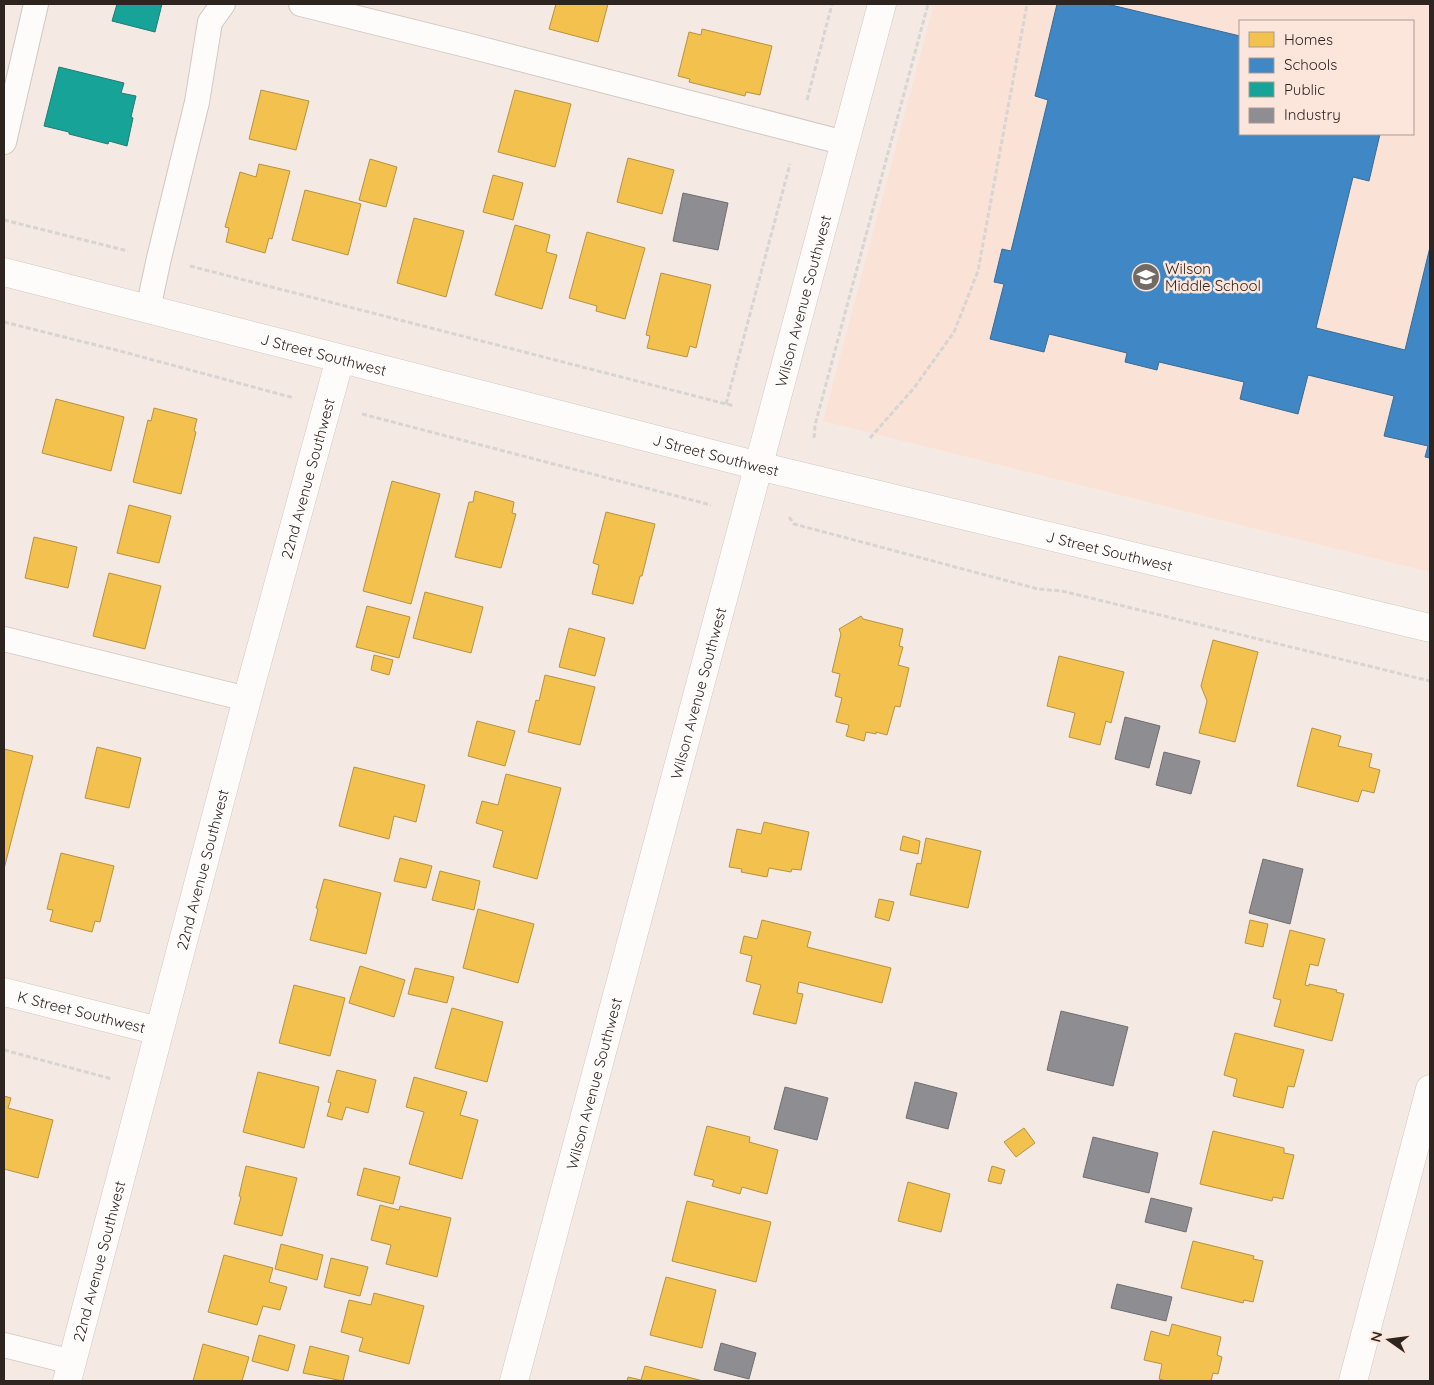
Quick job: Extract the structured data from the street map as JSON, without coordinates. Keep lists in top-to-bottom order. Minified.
{"streets":{"street":["Wilson Avenue Southwest","J Street Southwest","22nd Avenue Southwest","K Street Southwest"]},"crossings":[["Wilson Avenue Southwest","J Street Southwest"],["J Street Southwest","22nd Avenue Southwest"],["22nd Avenue Southwest","K Street Southwest"]],"places":{"school or university":["Wilson Middle School"]},"legend":["Homes","Schools","Public","Industry"],"north":"left"}
